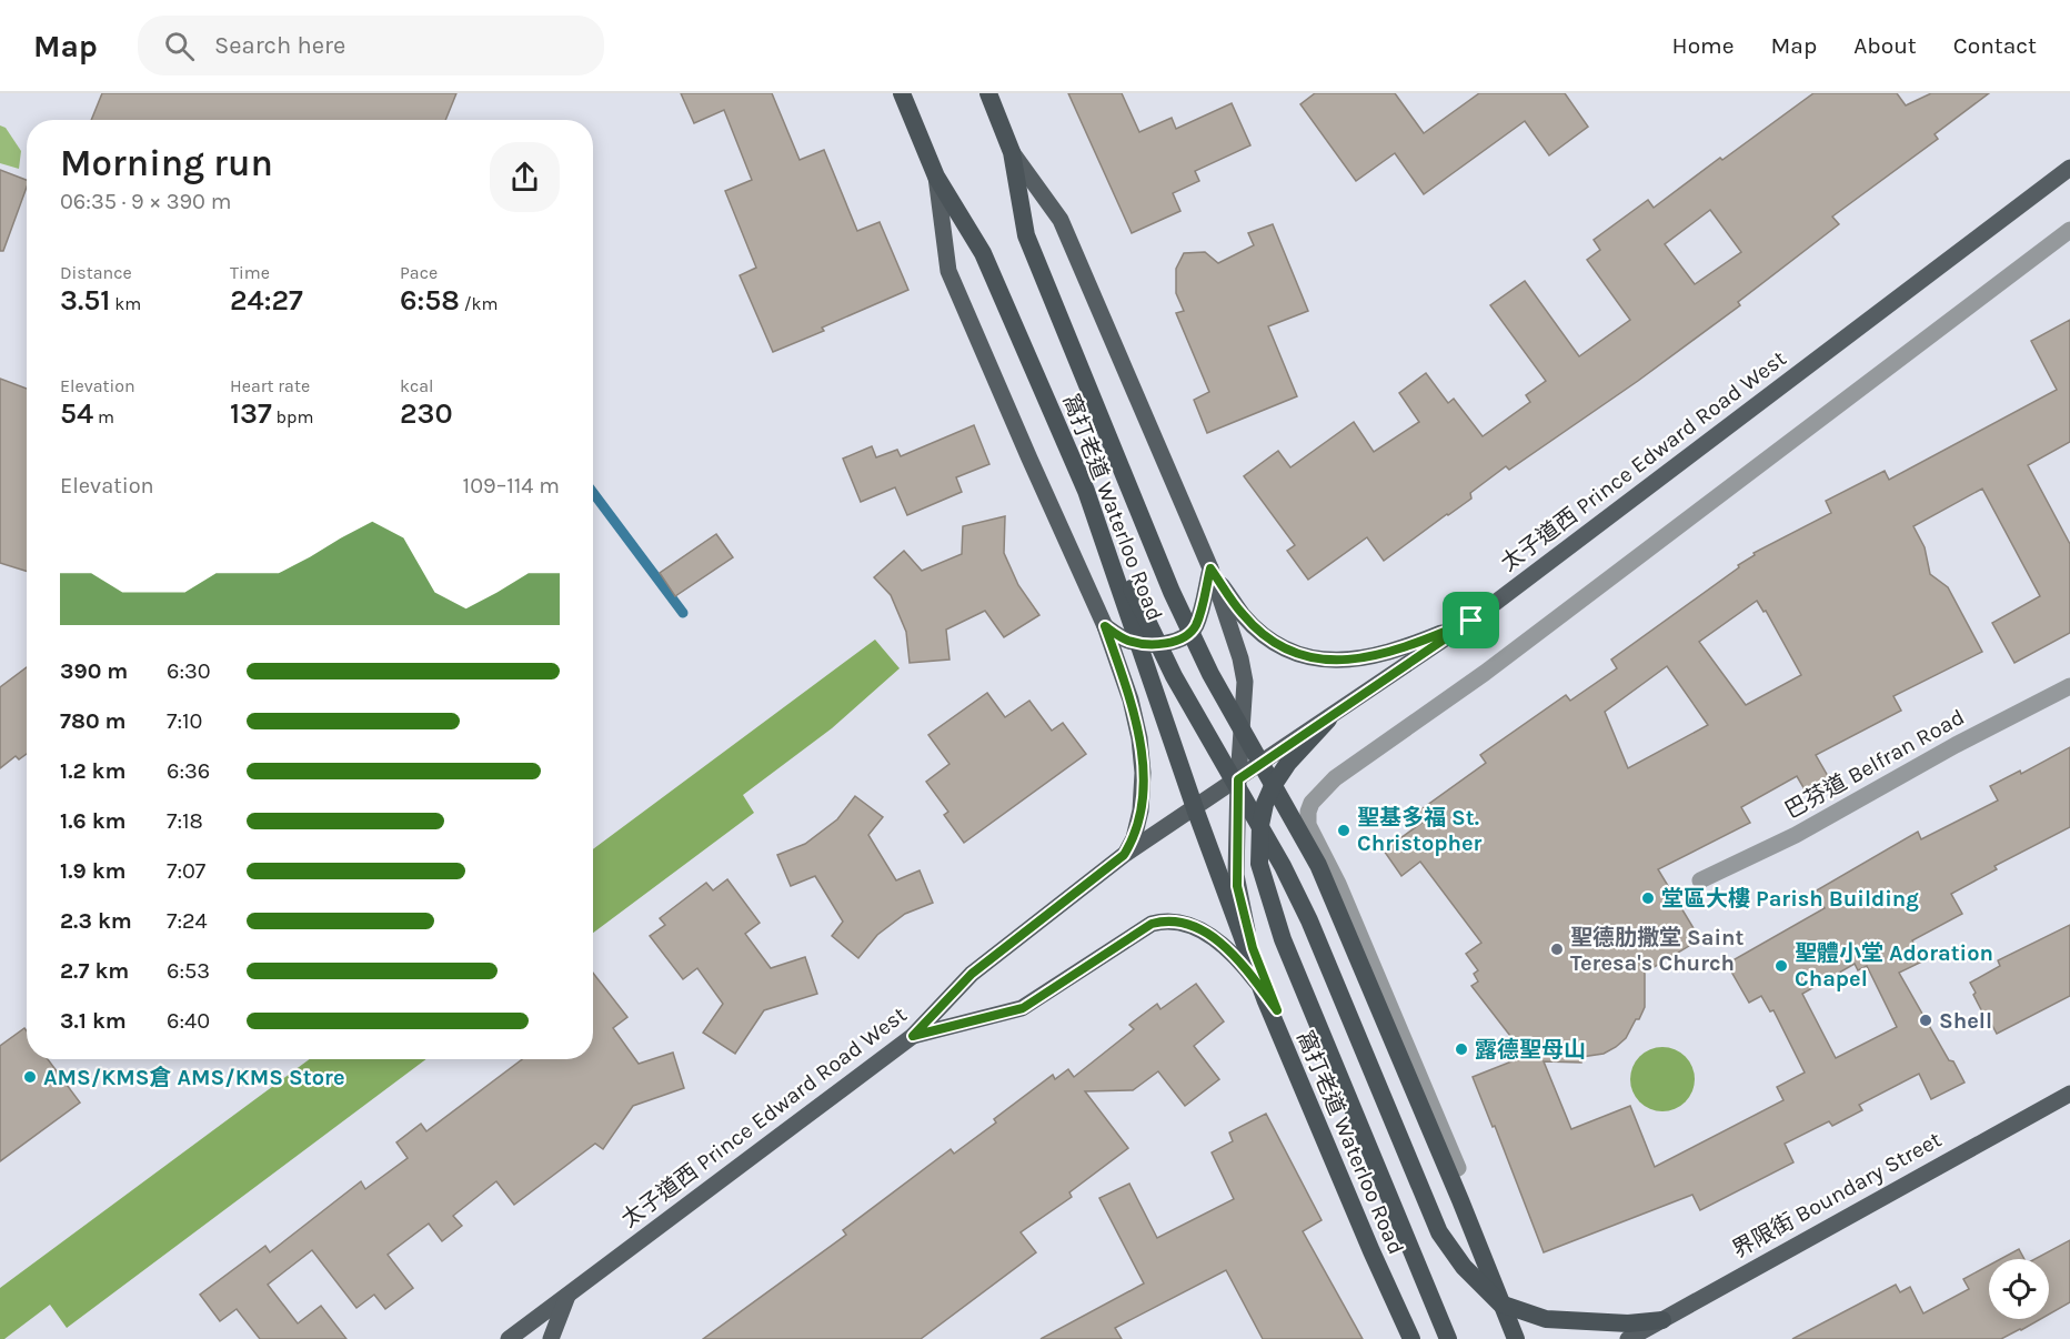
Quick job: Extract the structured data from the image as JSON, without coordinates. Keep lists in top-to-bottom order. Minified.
{"streets":{"highway":["窩打老道 Waterloo Road"],"main road":["太子道西 Prince Edward Road West","界限街 Boundary Street"],"street":["巴芬道 Belfran Road"]},"crossings":[["太子道西 Prince Edward Road West","窩打老道 Waterloo Road"]],"places":["聖基多福 St. Christopher","堂區大樓 Parish Building","聖德肋撒堂 Saint Teresa's Church","聖體小堂 Adoration Chapel","Shell","露德聖母山","AMS/KMS倉 AMS/KMS Store"],"page":{"header":"Map","search":"Search here","nav":["Home","Map","About","Contact"],"heading":["Morning run","06:35 · 9 × 390 m"],"stats":[["Distance","3.51 km"],["Time","24:27"],["Pace","6:58 /km"],["Elevation","54 m"],["Heart rate","137 bpm"],["kcal","230"]],"chart":["Elevation","109–114 m"],"list":[{"name":"390 m","note":"6:30"},{"name":"780 m","note":"7:10"},{"name":"1.2 km","note":"6:36"},{"name":"1.6 km","note":"7:18"},{"name":"1.9 km","note":"7:07"},{"name":"2.3 km","note":"7:24"},{"name":"2.7 km","note":"6:53"},{"name":"3.1 km","note":"6:40"}]}}
